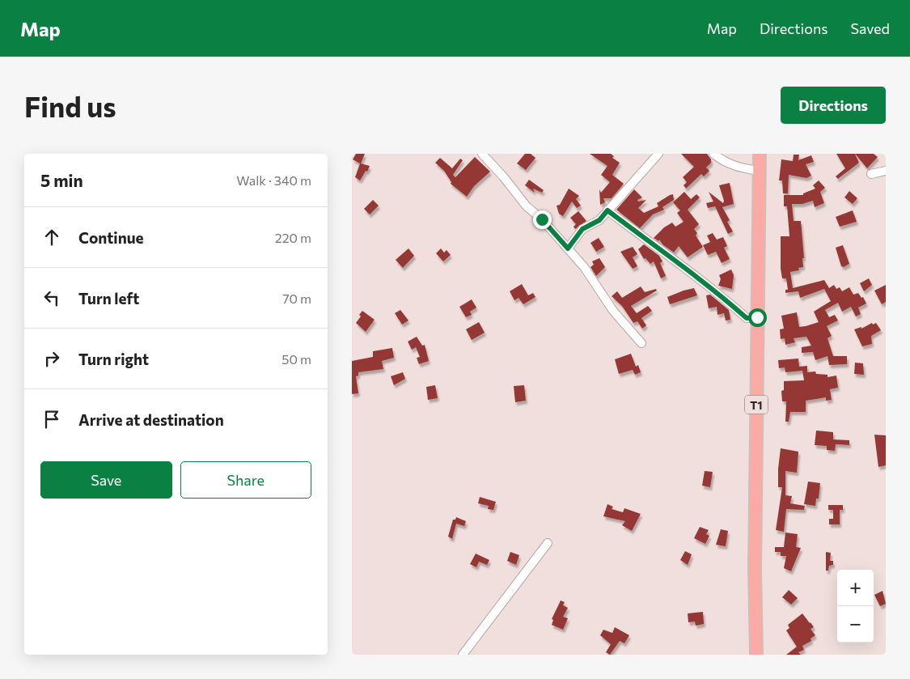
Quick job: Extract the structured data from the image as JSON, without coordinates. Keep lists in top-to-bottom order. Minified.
{"streets":{"highway":["T1"]},"page":{"header":"Map","nav":["Map","Directions","Saved"],"buttons":["Directions",["Save","Share"]],"title":"Find us","heading":["5 min","Walk · 340 m"],"list":[["Continue","220 m"],["Turn left","70 m"],["Turn right","50 m"],"Arrive at destination"],"map_buttons":["+","−"]}}
